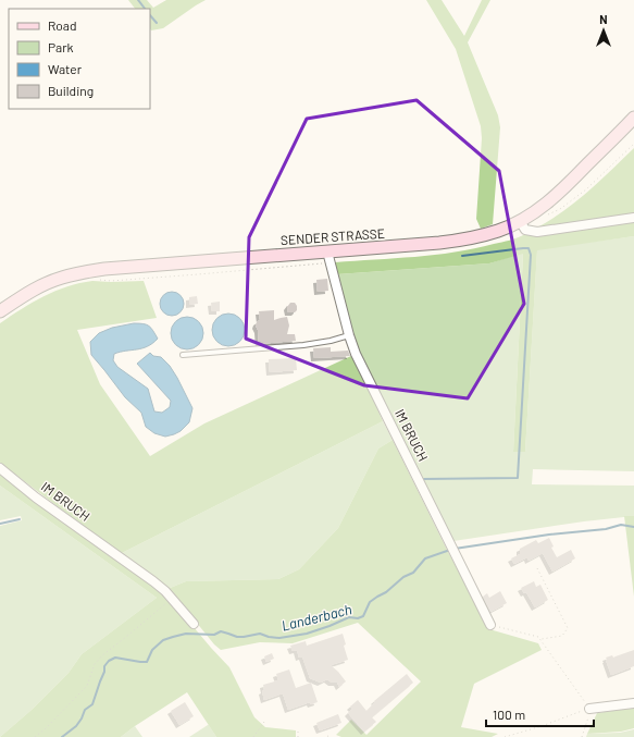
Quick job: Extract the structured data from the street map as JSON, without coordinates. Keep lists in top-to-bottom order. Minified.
{"streets":{"main road":["SENDER STRASSE"],"street":["IM BRUCH"]},"crossings":[["SENDER STRASSE","IM BRUCH"]],"water":["Landerbach"],"legend":["Road","Park","Water","Building"],"scale_bar":"100 m","north":"top"}
